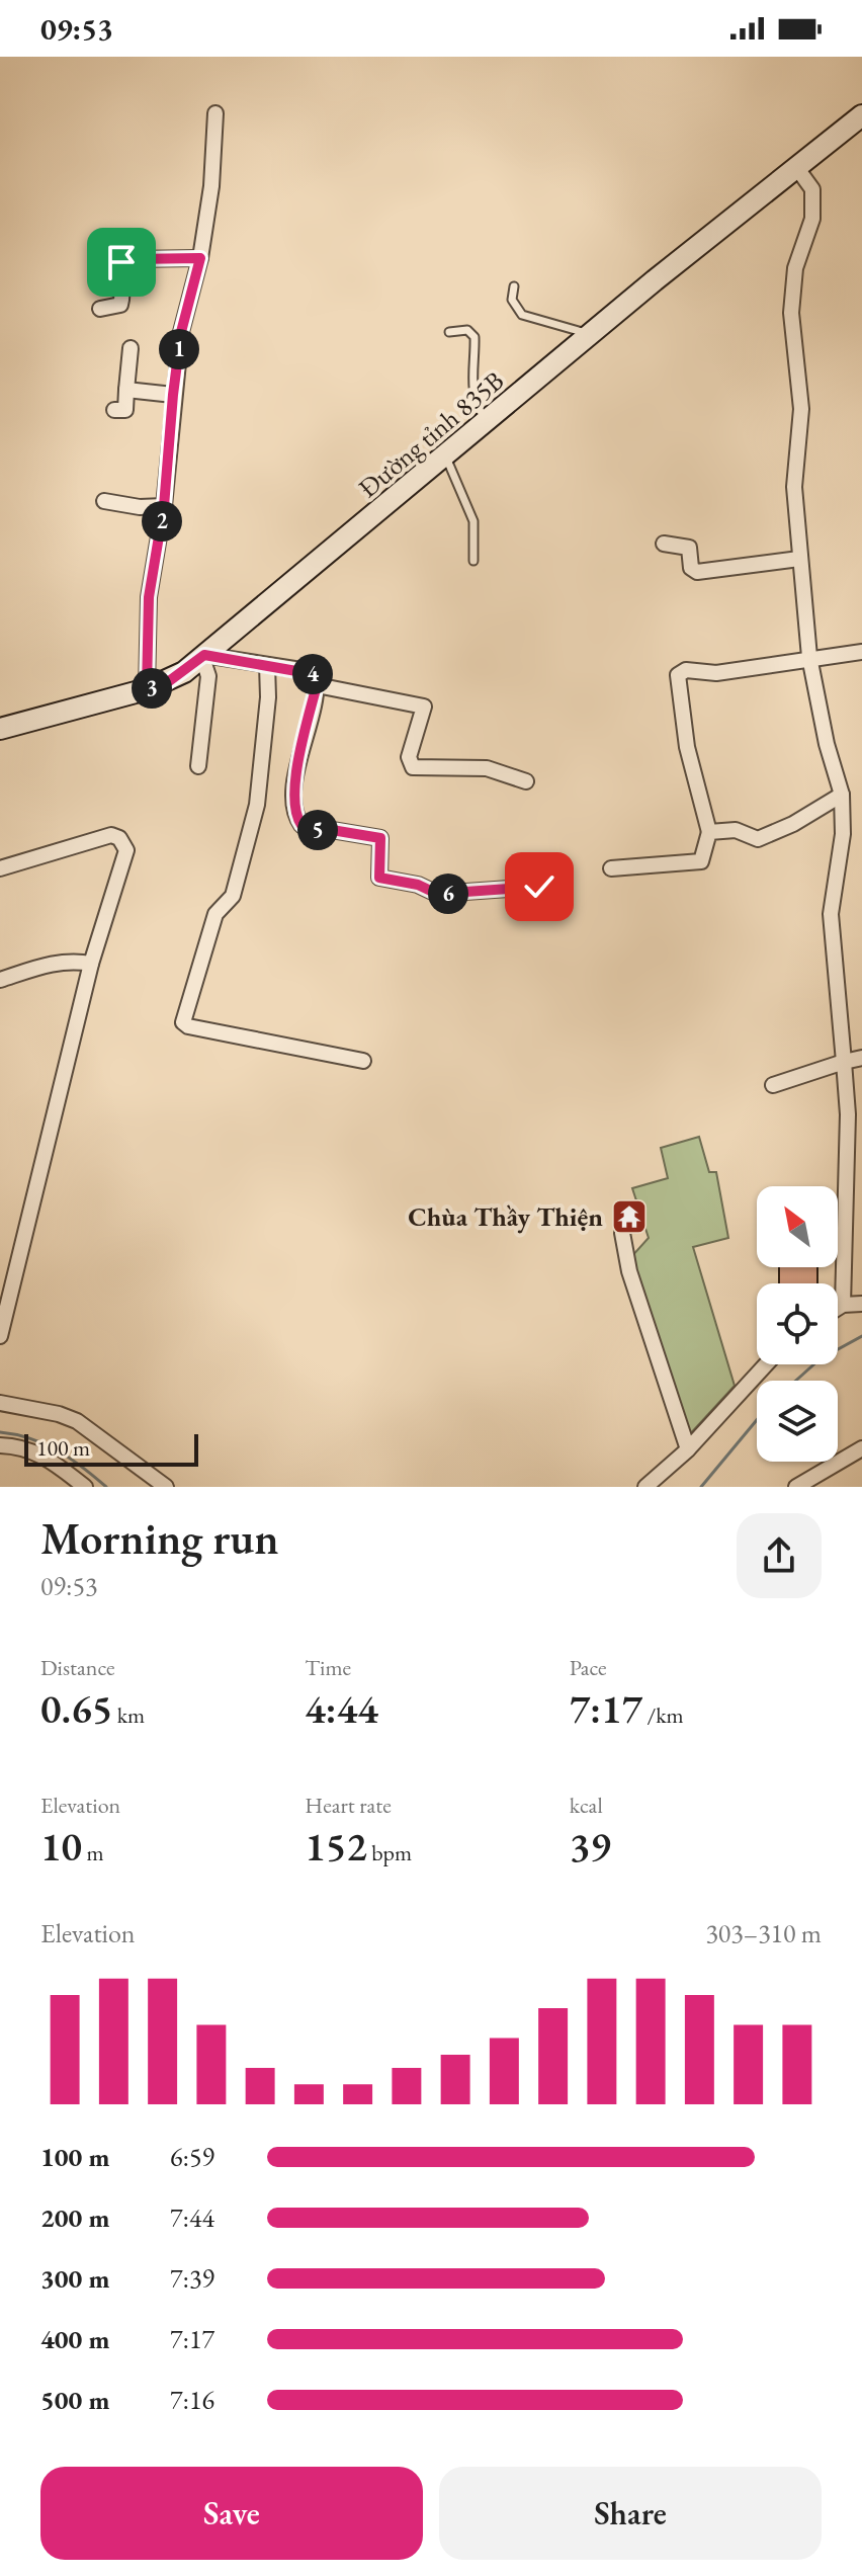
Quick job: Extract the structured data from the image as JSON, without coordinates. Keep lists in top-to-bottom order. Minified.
{"streets":{"main road":["Đường tỉnh 835B"]},"places":{"temple":["Chùa Thầy Thiện"]},"scale_bar":"100 m","north":"top left","page":{"status":"09:53","pins":["1","2","4","3","5","6"],"scale":"100 m","heading":["Morning run","09:53"],"stats":[["Distance","0.65 km"],["Time","4:44"],["Pace","7:17 /km"],["Elevation","10 m"],["Heart rate","152 bpm"],["kcal","39"]],"chart":["Elevation","303–310 m"],"list":[{"name":"100 m","note":"6:59"},{"name":"200 m","note":"7:44"},{"name":"300 m","note":"7:39"},{"name":"400 m","note":"7:17"},{"name":"500 m","note":"7:16"}],"buttons":["Save","Share"]}}
